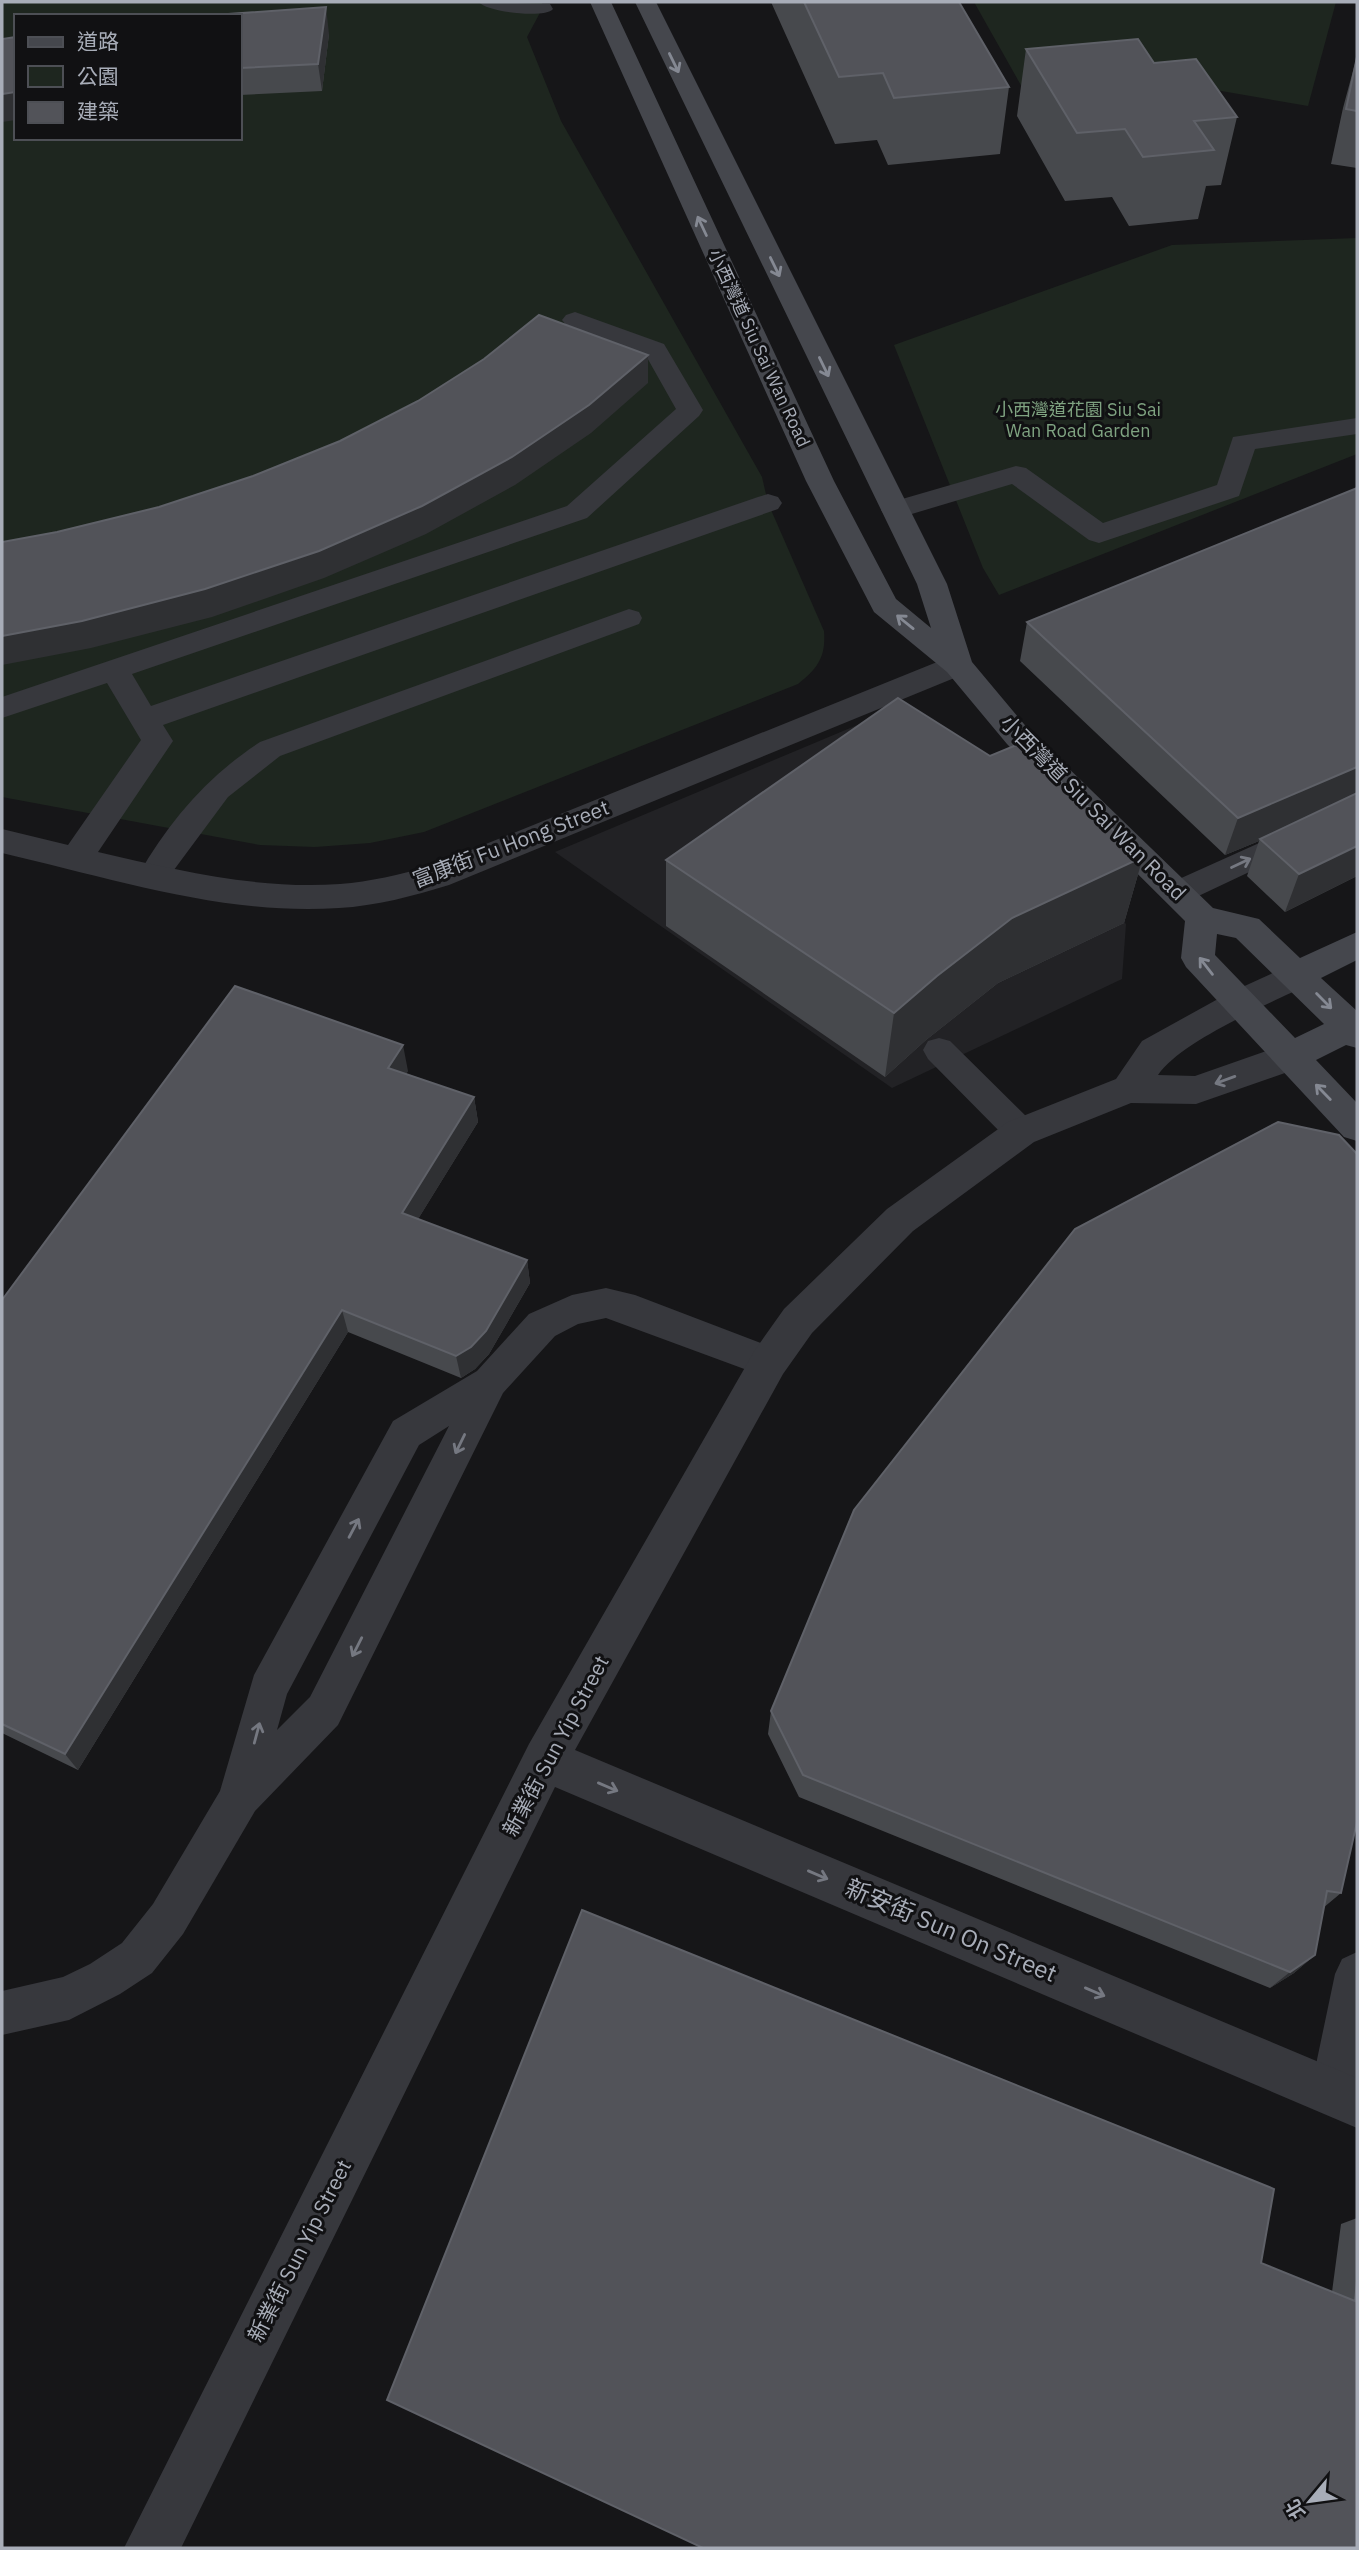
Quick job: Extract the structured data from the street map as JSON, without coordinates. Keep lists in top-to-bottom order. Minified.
{"streets":{"main road":["小西灣道 Siu Sai Wan Road","新業街 Sun Yip Street"],"street":["富康街 Fu Hong Street","新安街 Sun On Street"]},"crossings":[["小西灣道 Siu Sai Wan Road","富康街 Fu Hong Street"],["小西灣道 Siu Sai Wan Road","新業街 Sun Yip Street"],["新業街 Sun Yip Street","新安街 Sun On Street"]],"one_way":["新安街 Sun On Street"],"parks":["小西灣道花園 Siu Sai Wan Road Garden"],"legend":["道路","公園","建築"],"north":"bottom left"}
